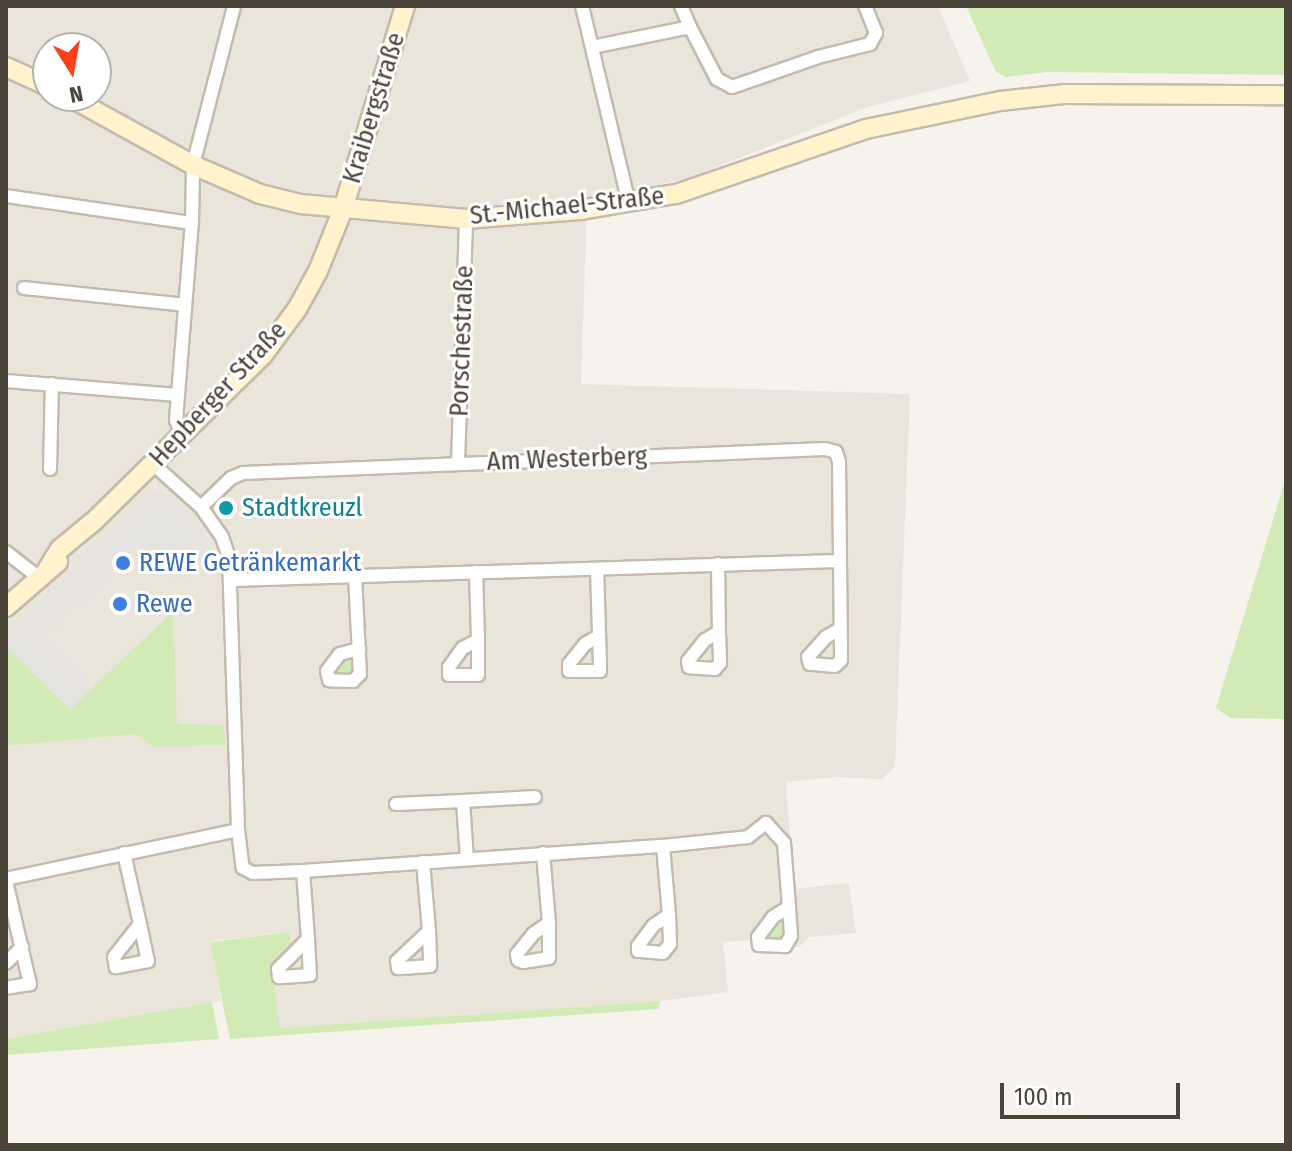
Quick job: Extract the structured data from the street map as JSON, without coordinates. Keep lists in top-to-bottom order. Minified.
{"streets":{"street":["Kraibergstraße","St.-Michael-Straße","Porschestraße","Hepberger Straße","Am Westerberg"]},"crossings":[["Kraibergstraße","St.-Michael-Straße"],["Kraibergstraße","Hepberger Straße"],["St.-Michael-Straße","Porschestraße"],["St.-Michael-Straße","Hepberger Straße"],["Porschestraße","Am Westerberg"]],"places":["Stadtkreuzl","REWE Getränkemarkt","Rewe"],"scale_bar":"100 m","north":"bottom"}
